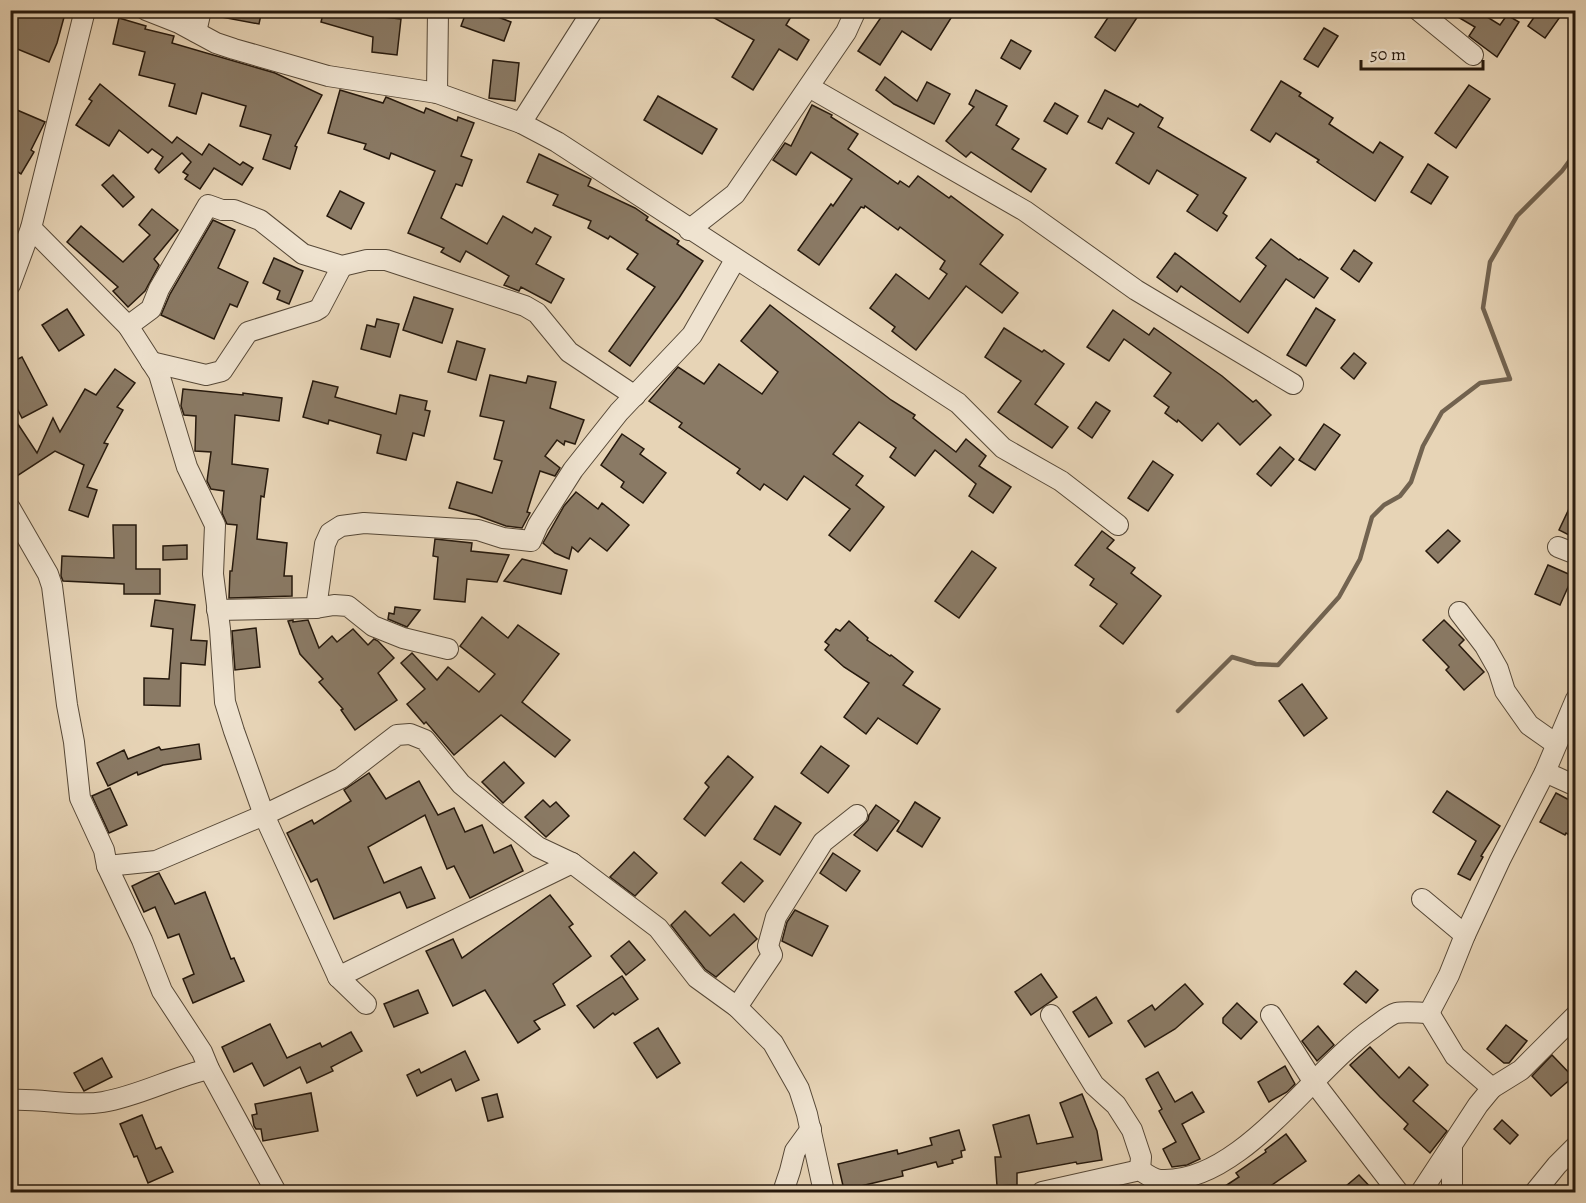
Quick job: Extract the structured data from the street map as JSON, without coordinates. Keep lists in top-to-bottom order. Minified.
{"scale_bar":"50 m"}
